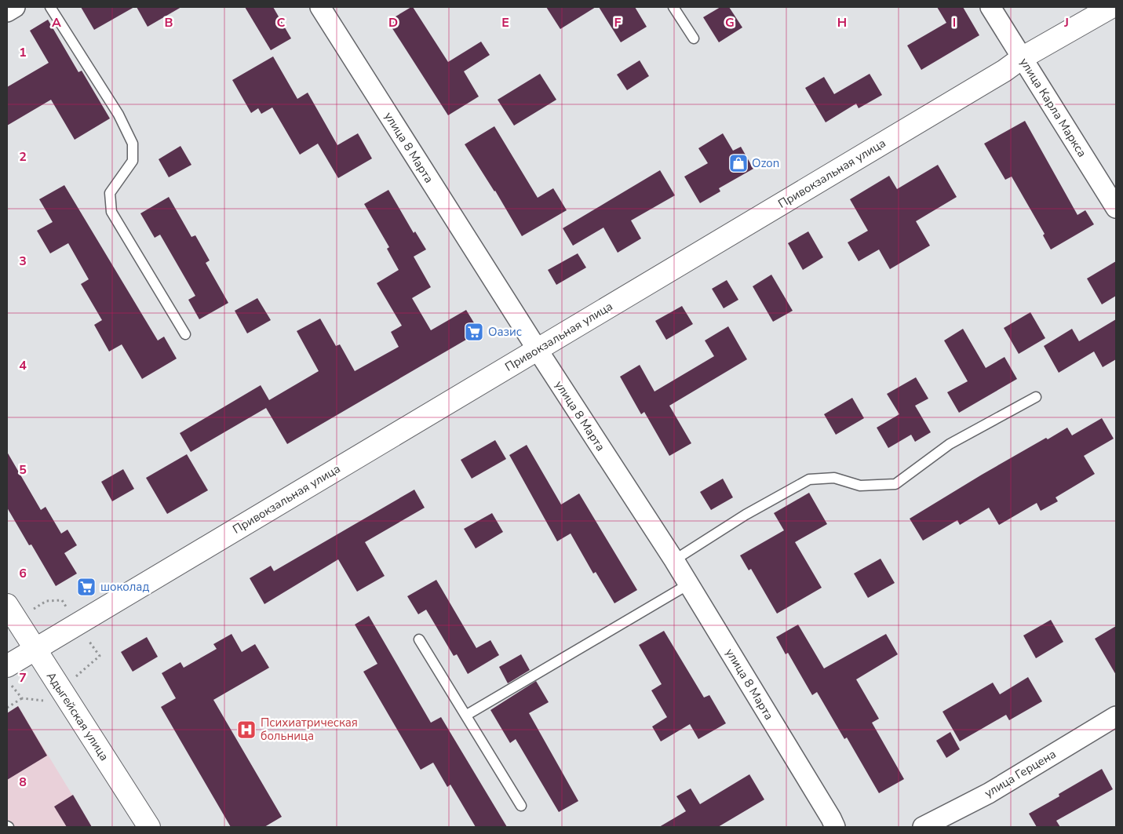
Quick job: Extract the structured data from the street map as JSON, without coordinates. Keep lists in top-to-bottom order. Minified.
{"streets":{"street":["улица Карла Маркса","улица 8 Марта","Привокзальная улица","Адыгейская улица","улица Герцена"]},"crossings":[["улица Карла Маркса","Привокзальная улица"],["улица 8 Марта","Привокзальная улица"],["Привокзальная улица","Адыгейская улица"]],"places":{"shop":["Ozon"],"supermarket":["Оазис","шоколад"],"hospital":["Психиатрическая больница"]},"grid":{"columns":["A","B","C","D","E","F","G","H","I","J"],"rows":["1","2","3","4","5","6","7","8"]}}
